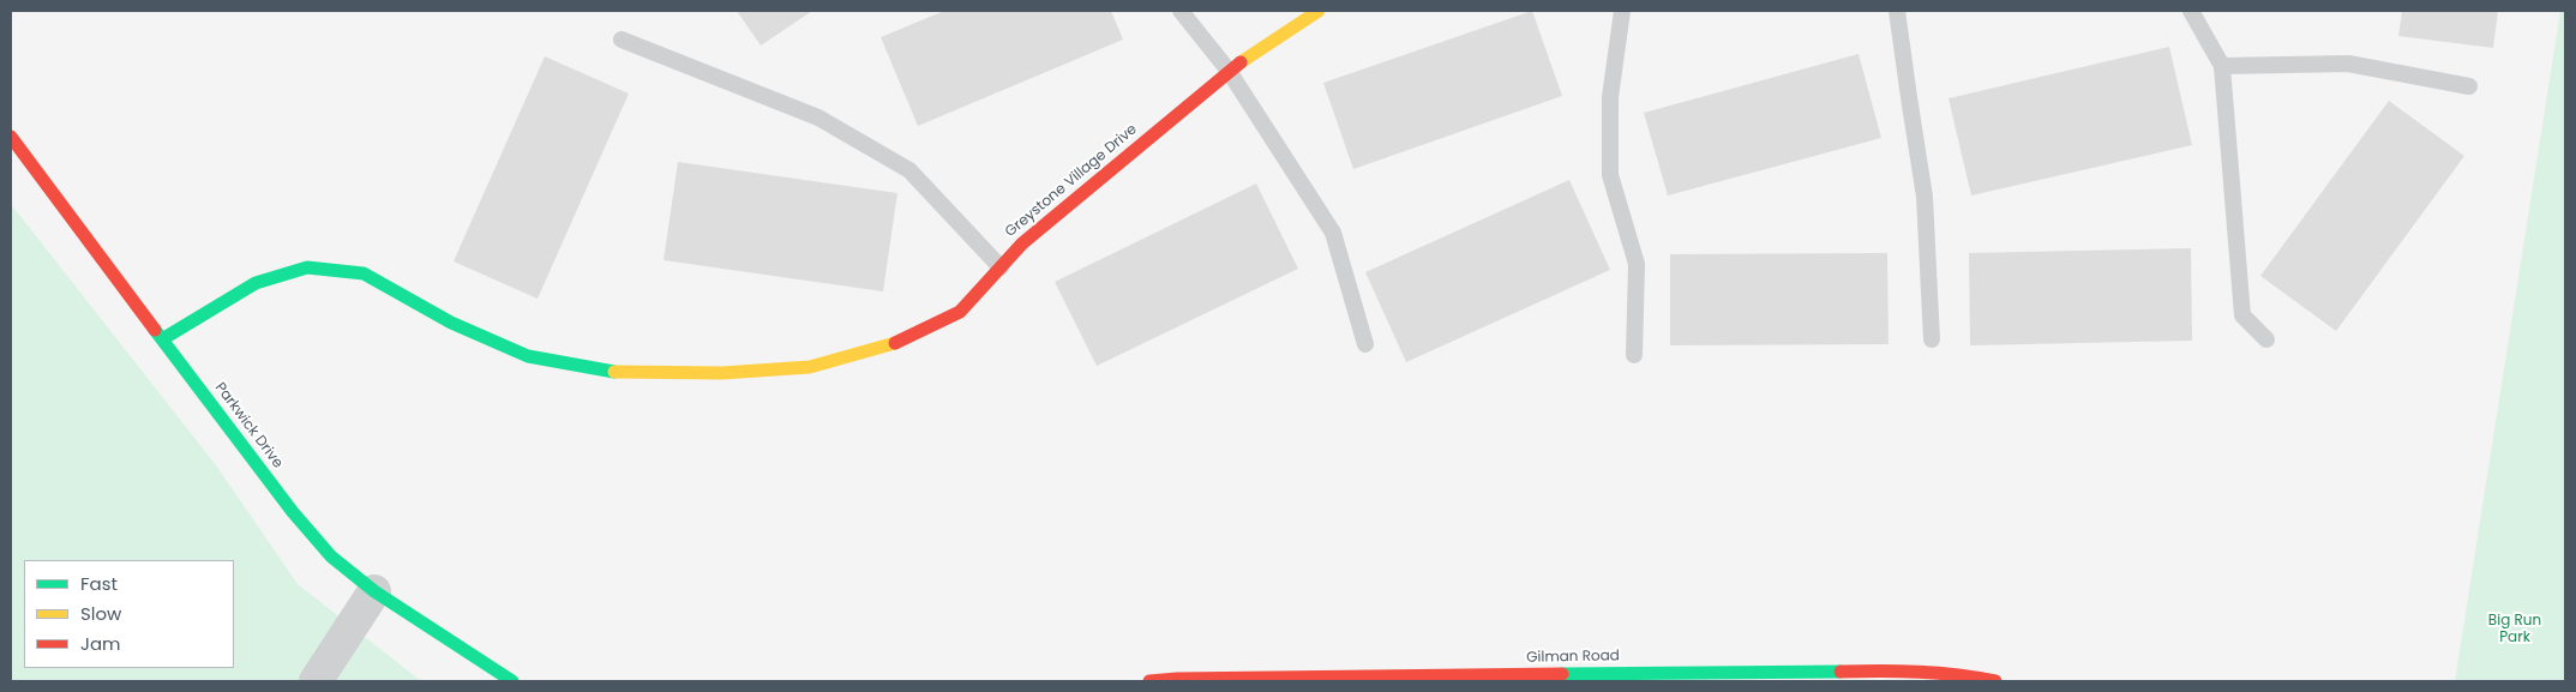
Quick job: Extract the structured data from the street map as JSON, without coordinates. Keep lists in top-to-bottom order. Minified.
{"streets":{"street":["Greystone Village Drive","Parkwick Drive","Gilman Road"]},"crossings":[["Greystone Village Drive","Parkwick Drive"]],"parks":["Big Run Park"],"legend":["Fast","Slow","Jam"]}
